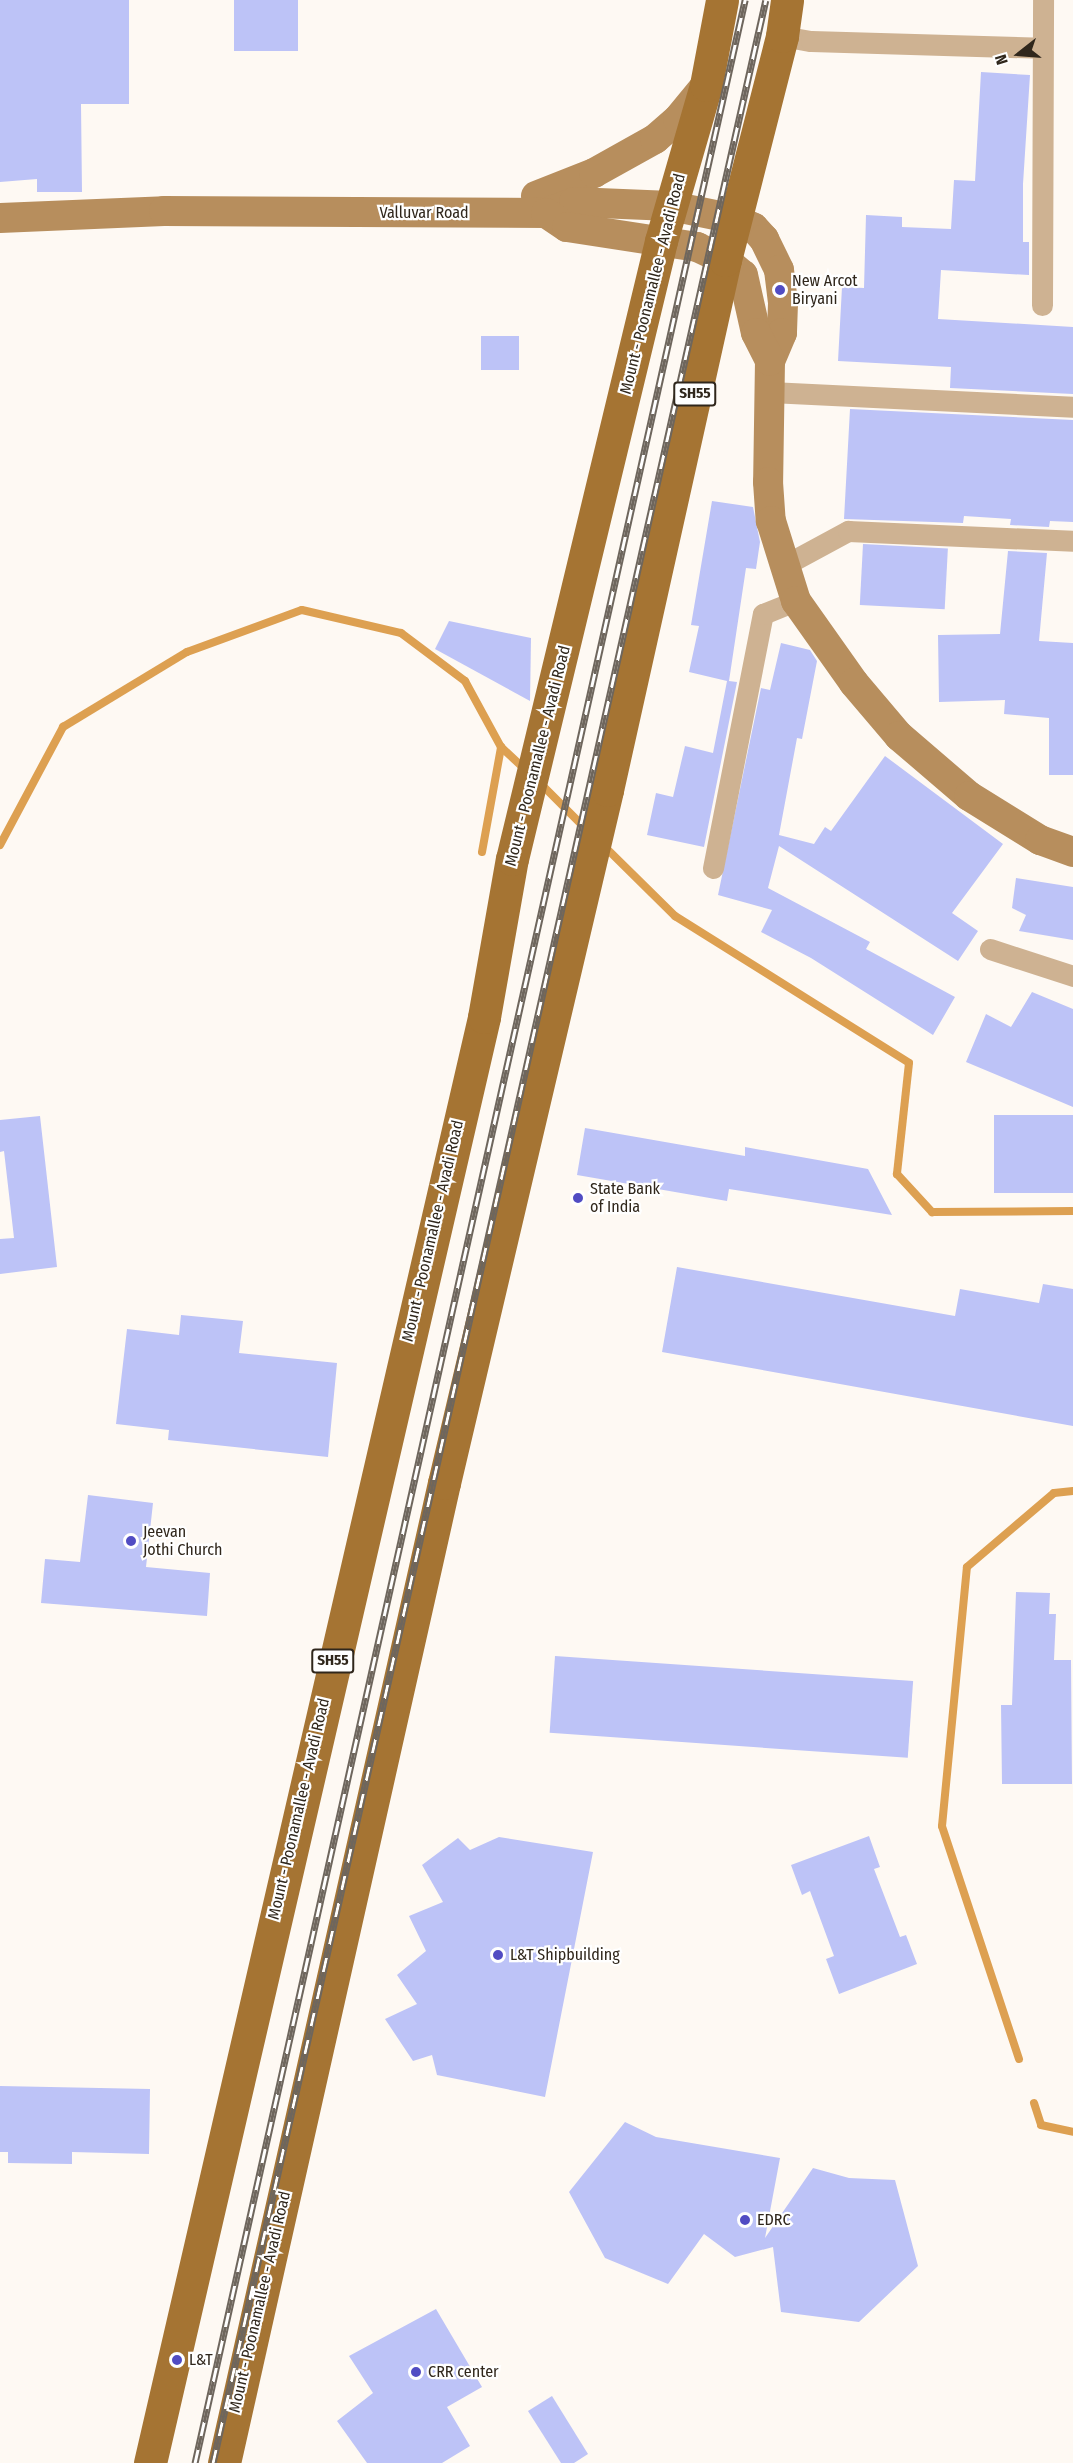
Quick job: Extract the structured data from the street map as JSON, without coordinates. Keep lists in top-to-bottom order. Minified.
{"streets":{"main road":["Valluvar Road","Mount - Poonamallee - Avadi Road","SH55"]},"crossings":[["Valluvar Road","Mount - Poonamallee - Avadi Road"]],"places":["New Arcot Biryani","State Bank of India","Jeevan Jothi Church","L&T Shipbuilding","EDRC","L&T","CRR center"],"north":"left"}
